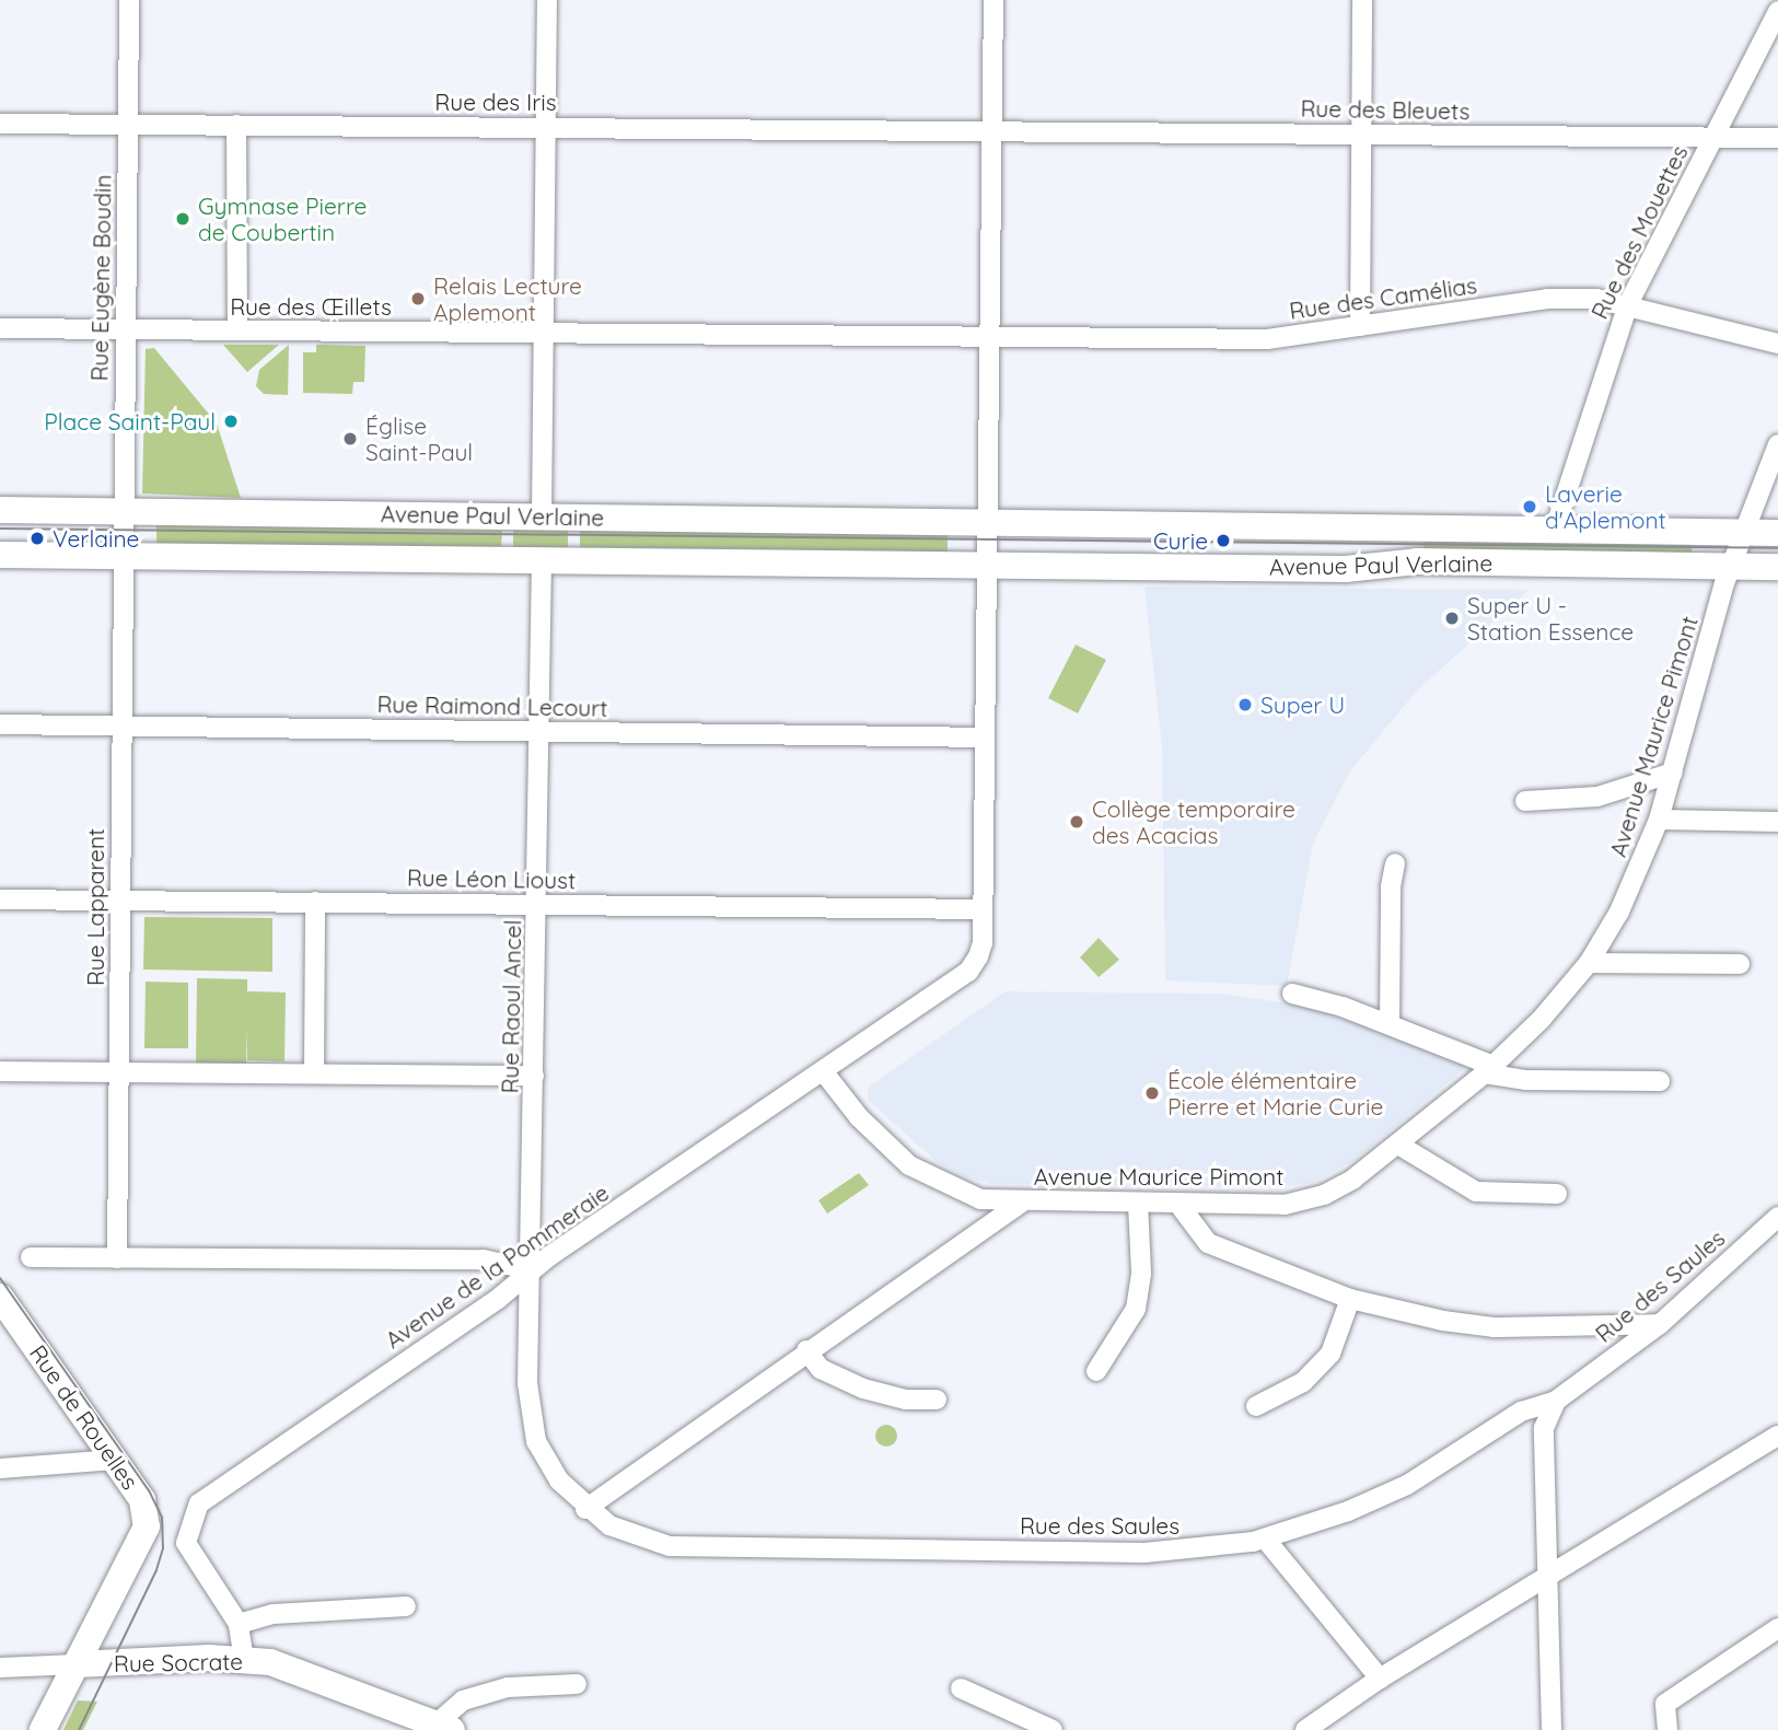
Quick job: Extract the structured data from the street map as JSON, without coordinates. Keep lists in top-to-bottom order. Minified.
{"streets":{"street":["Rue des Iris","Rue des Bleuets","Rue des Mouettes","Rue Eugène Boudin","Rue des Camélias","Rue des Œillets","Avenue Paul Verlaine","Rue Raimond Lecourt","Avenue Maurice Pimont","Rue Léon Lioust","Rue Lapparent","Rue Raoul Ancel","Avenue de la Pommeraie","Rue des Saules","Rue de Rouelles","Rue Socrate"]},"crossings":[["Rue des Iris","Rue des Bleuets"],["Rue des Iris","Rue Eugène Boudin"],["Rue des Bleuets","Rue des Mouettes"],["Rue des Mouettes","Rue des Camélias"],["Rue des Mouettes","Avenue Paul Verlaine"],["Rue Eugène Boudin","Rue des Œillets"],["Rue Eugène Boudin","Avenue Paul Verlaine"],["Rue Eugène Boudin","Rue Lapparent"],["Rue des Camélias","Rue des Œillets"],["Avenue Paul Verlaine","Avenue Maurice Pimont"],["Avenue Paul Verlaine","Rue Lapparent"],["Avenue Paul Verlaine","Rue Raoul Ancel"],["Rue Raimond Lecourt","Rue Lapparent"],["Rue Raimond Lecourt","Rue Raoul Ancel"],["Avenue Maurice Pimont","Avenue de la Pommeraie"],["Rue Léon Lioust","Rue Lapparent"],["Rue Léon Lioust","Rue Raoul Ancel"],["Rue Léon Lioust","Avenue de la Pommeraie"],["Rue Raoul Ancel","Avenue de la Pommeraie"],["Rue Raoul Ancel","Rue des Saules"],["Avenue de la Pommeraie","Rue des Saules"],["Avenue de la Pommeraie","Rue Socrate"],["Rue de Rouelles","Rue Socrate"]],"places":["Gymnase Pierre de Coubertin","Relais Lecture Aplemont","Place Saint-Paul","Église Saint-Paul","Laverie d'Aplemont","Verlaine","Curie","Super U - Station Essence","Super U","Collège temporaire des Acacias","École élémentaire Pierre et Marie Curie"]}
